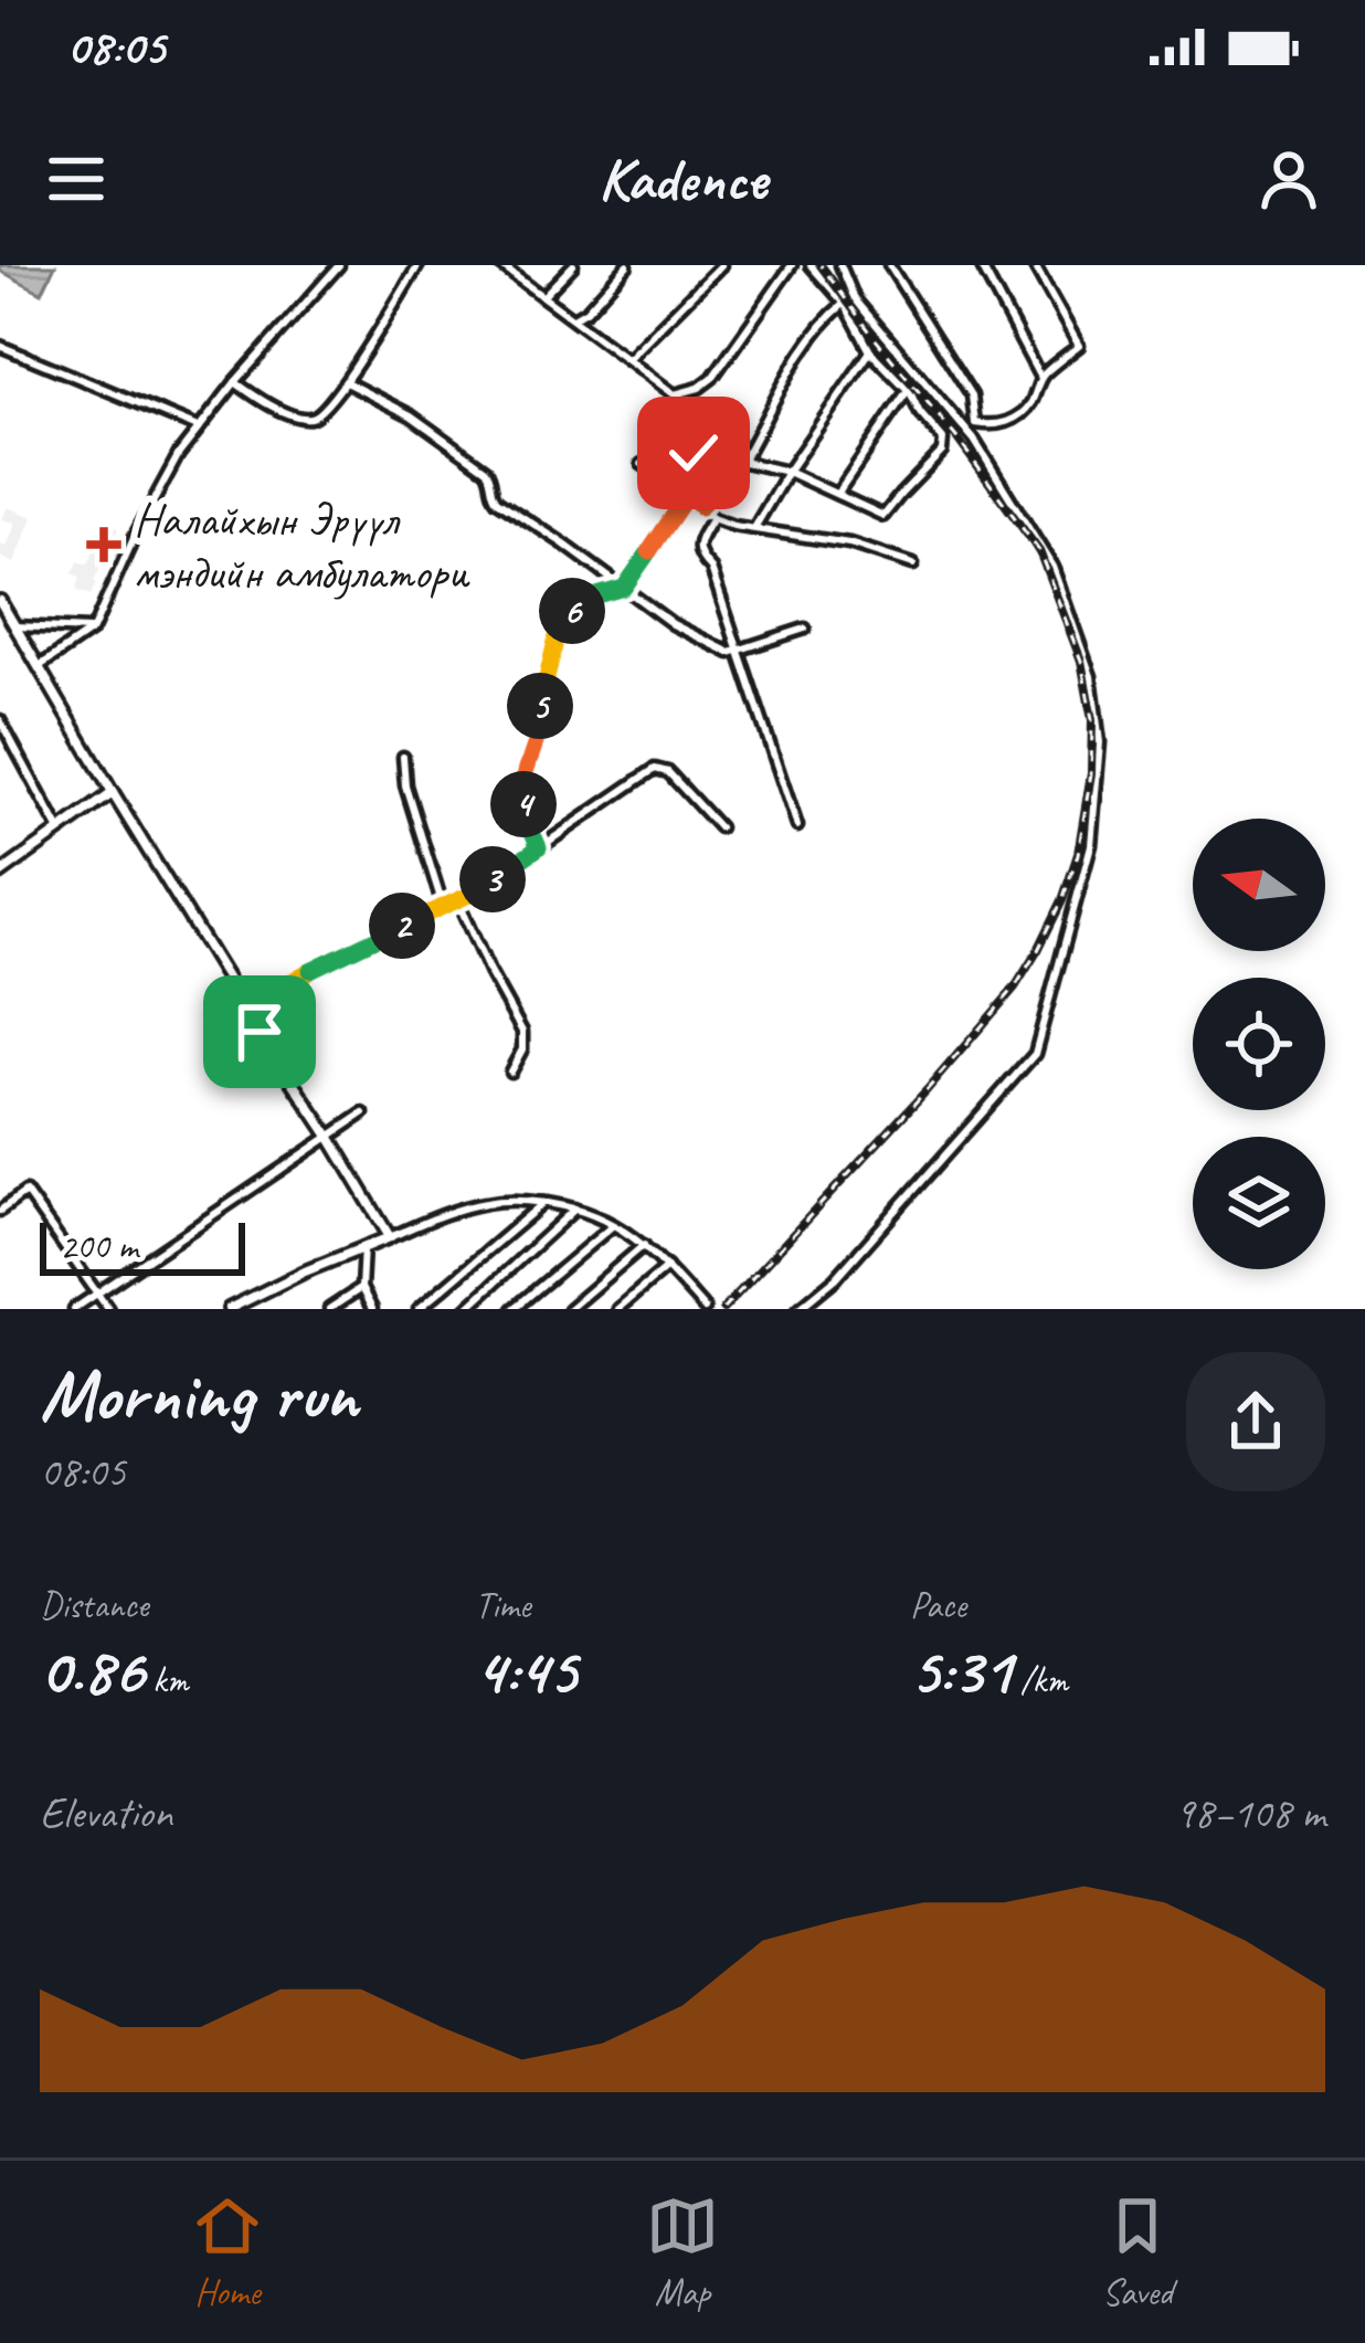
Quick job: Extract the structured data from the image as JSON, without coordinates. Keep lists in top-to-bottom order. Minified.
{"places":{"health":["Налайхын Эрүүл мэндийн амбулатори"]},"scale_bar":"200 m","north":"left","page":{"status":"08:05","header":"Kadence","pins":["6","5","4","3","2"],"scale":"200 m","heading":["Morning run","08:05"],"stats":[["Distance","0.86 km"],["Time","4:45"],["Pace","5:31 /km"]],"chart":["Elevation","98–108 m"],"tabs":["Home","Map","Saved"]}}
